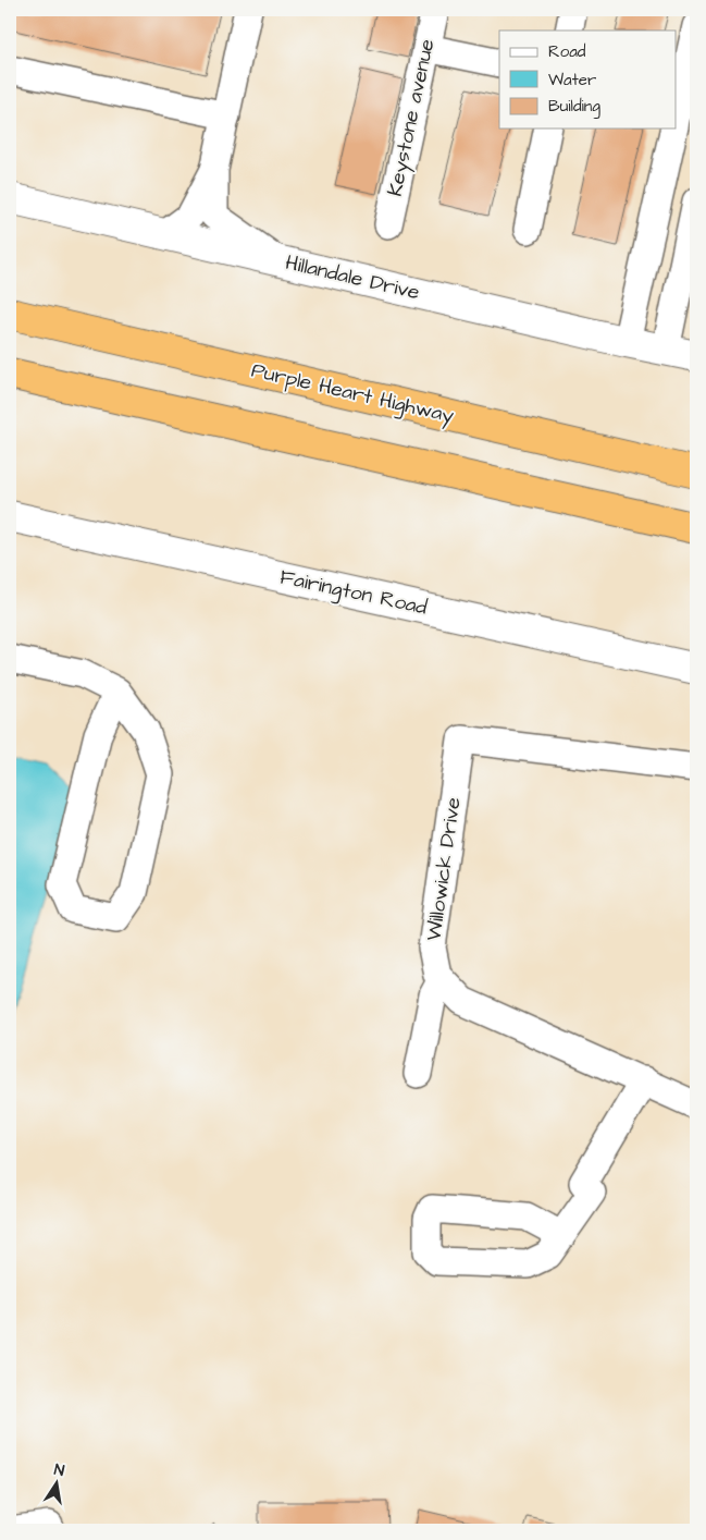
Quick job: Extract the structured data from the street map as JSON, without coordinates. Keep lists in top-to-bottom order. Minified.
{"streets":{"highway":["Purple Heart Highway"],"street":["Keystone avenue","Hillandale Drive","Fairington Road","Willowick Drive"]},"legend":["Road","Water","Building"],"north":"top"}
